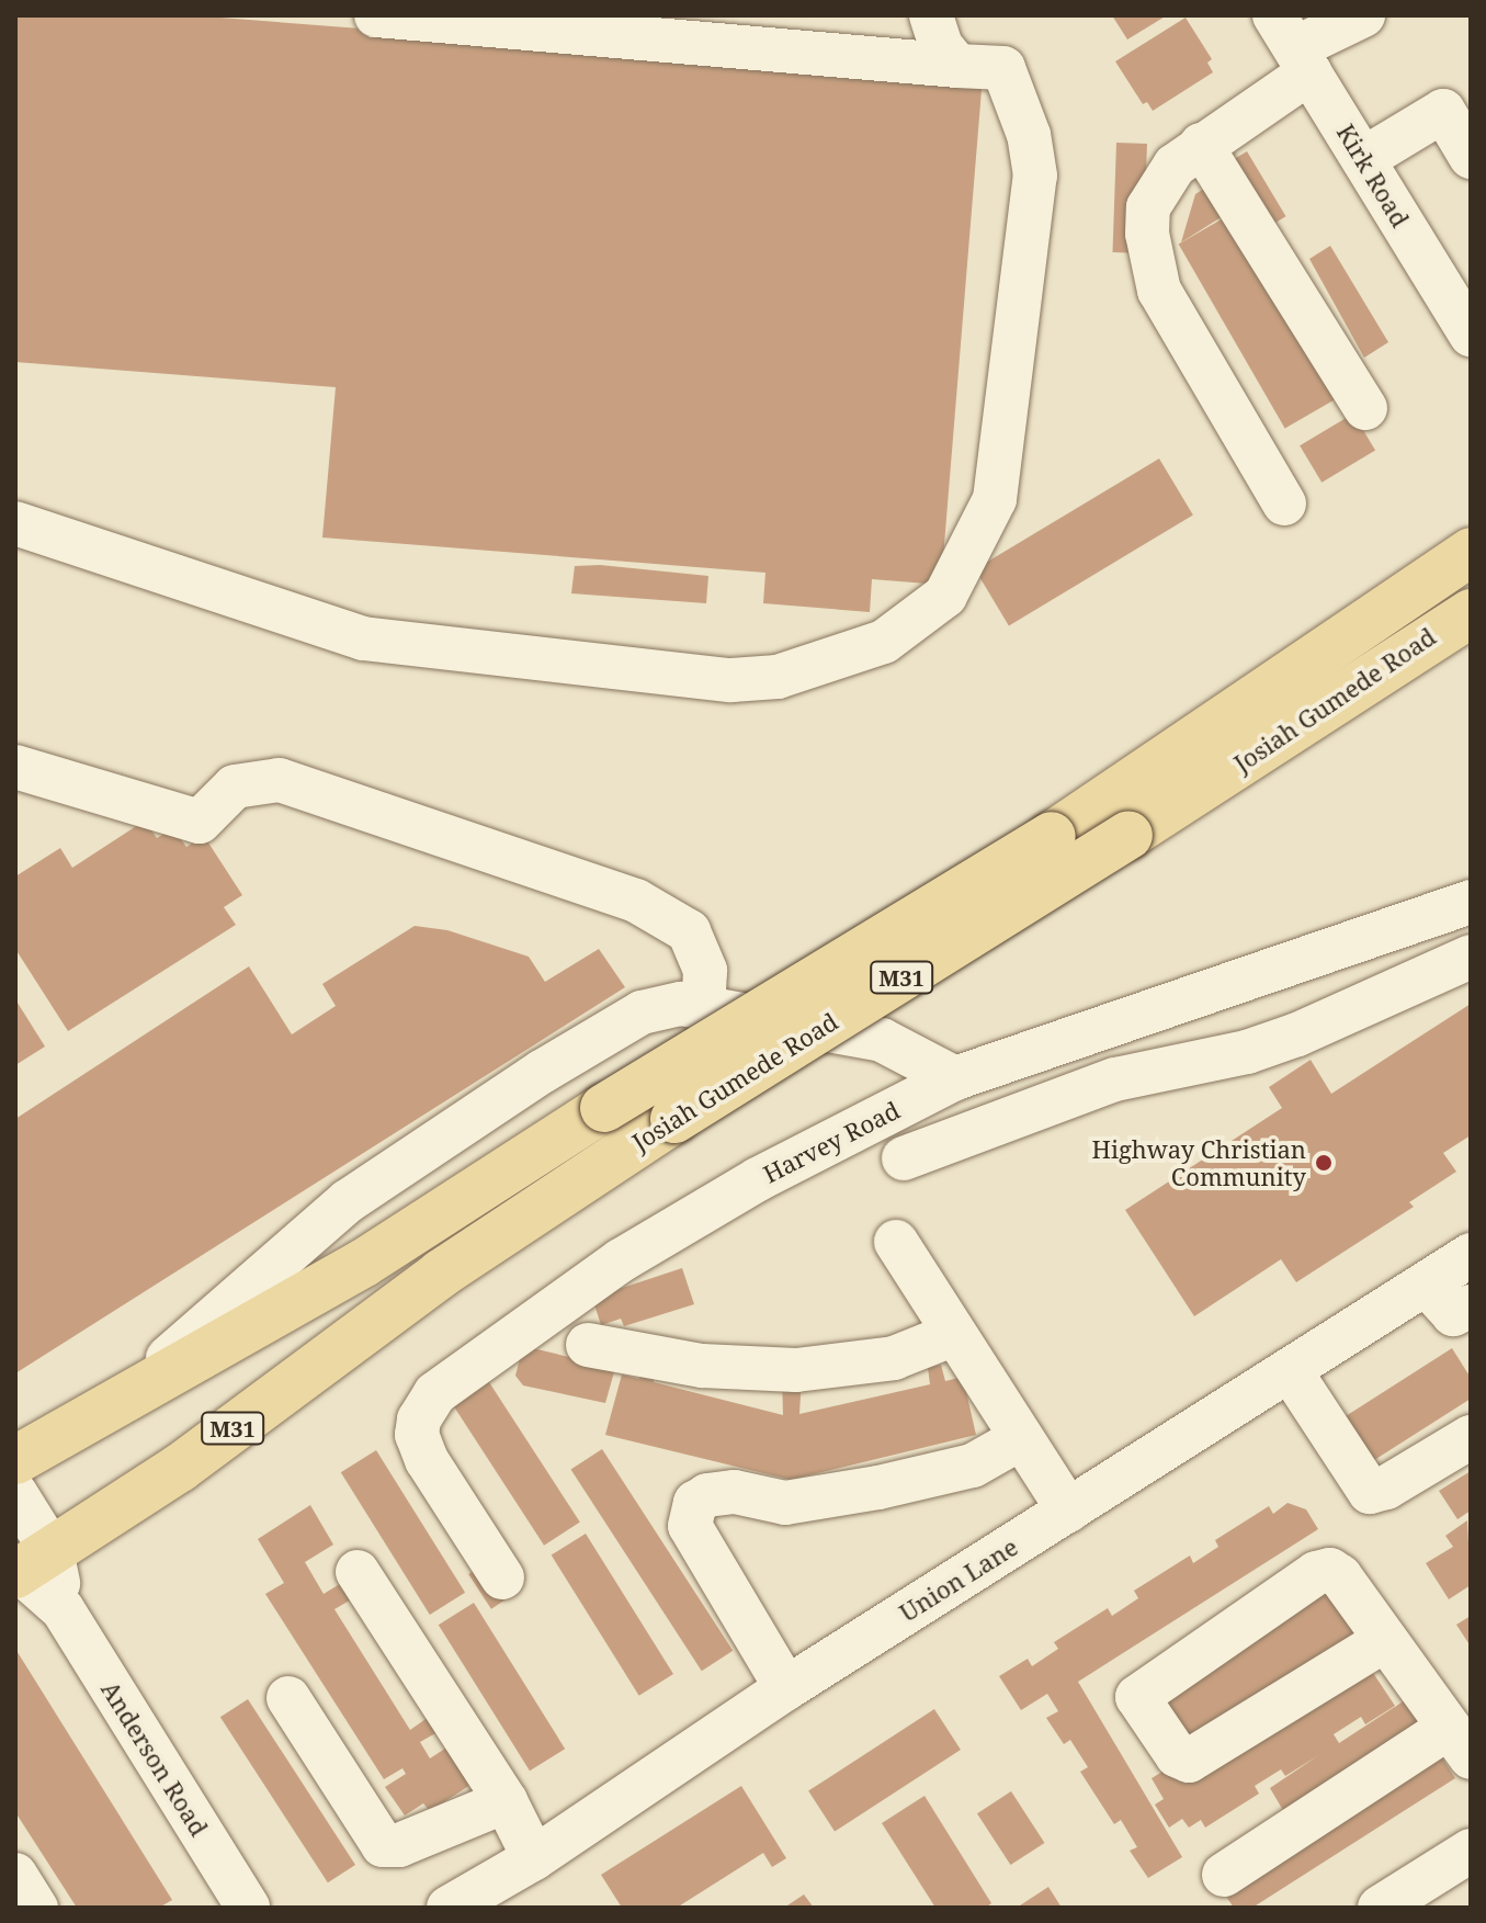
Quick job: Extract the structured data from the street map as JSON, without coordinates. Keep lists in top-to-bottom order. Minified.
{"streets":{"main road":["Josiah Gumede Road","M31"],"street":["Kirk Road","Harvey Road","Union Lane","Anderson Road"]},"crossings":[["Josiah Gumede Road","Anderson Road"]],"places":["Highway Christian Community"]}
